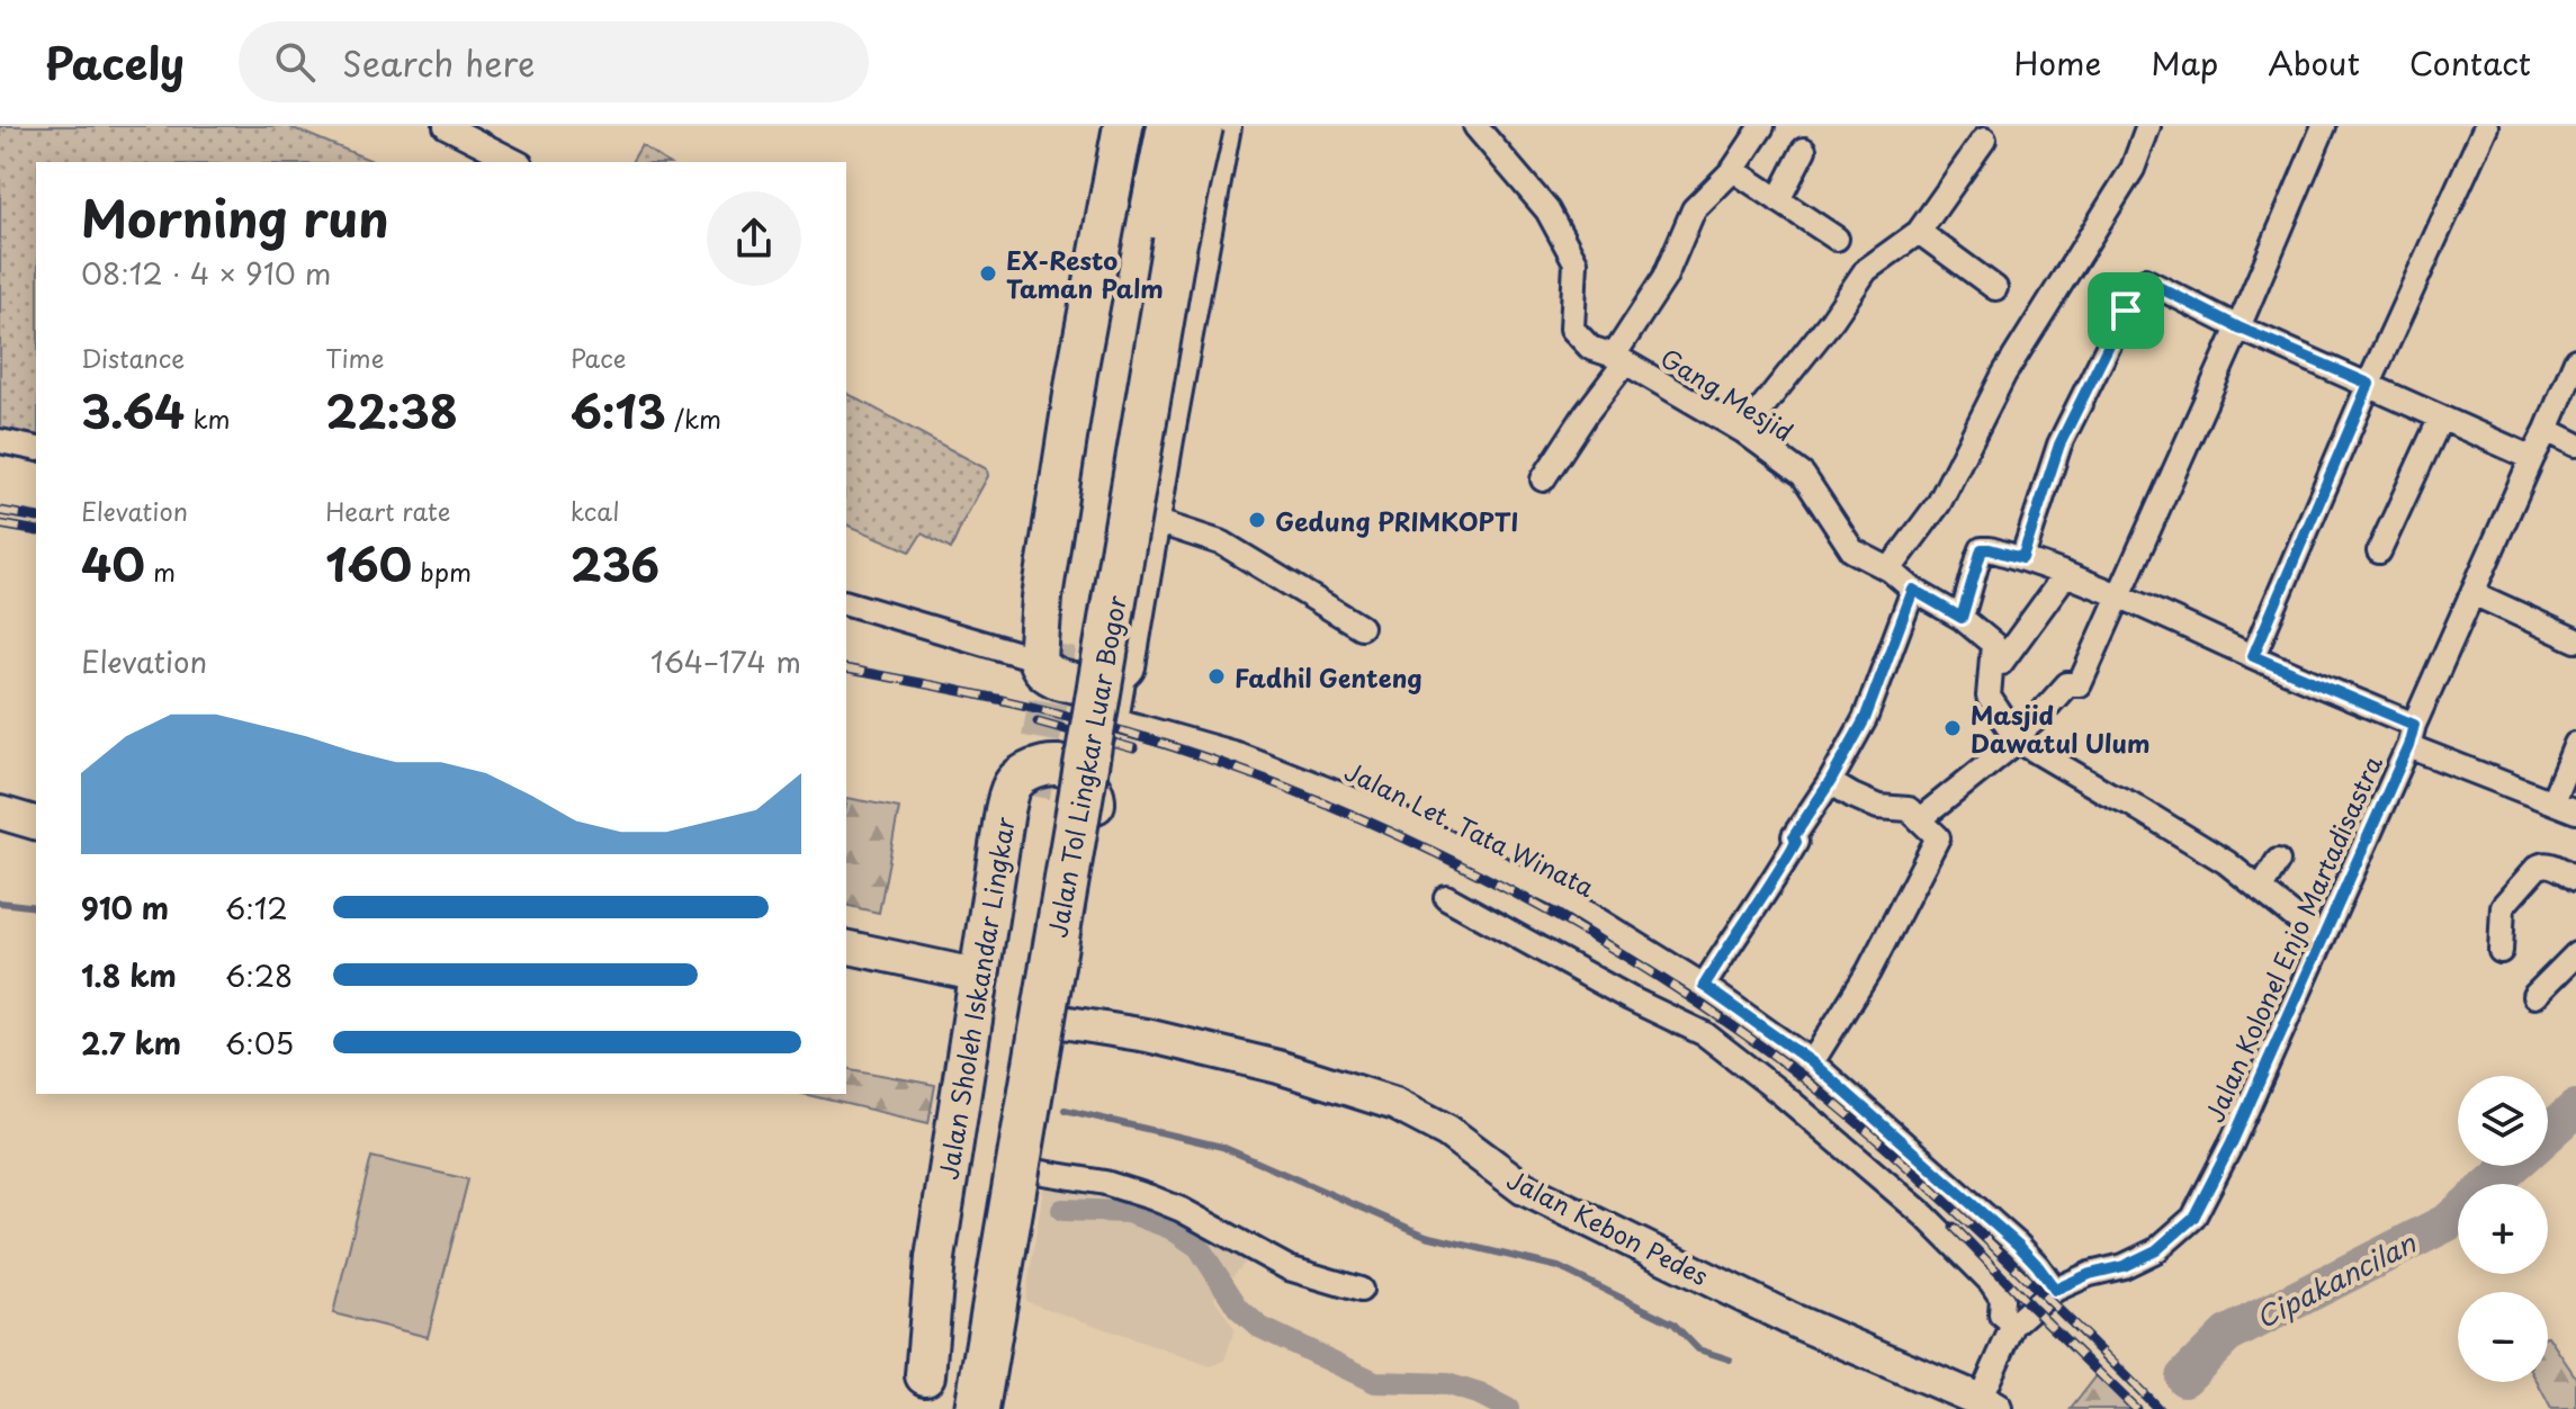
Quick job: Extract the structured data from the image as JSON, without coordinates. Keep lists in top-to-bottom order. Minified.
{"streets":{"highway":["Jalan Tol Lingkar Luar Bogor","Jalan Sholeh Iskandar Lingkar"],"main road":["Jalan Kebon Pedes"],"street":["Gang Mesjid","Jalan Let. Tata Winata","Jalan Kolonel Enjo Martadisastra"]},"crossings":[["Gang Mesjid","Jalan Kolonel Enjo Martadisastra"],["Jalan Tol Lingkar Luar Bogor","Jalan Sholeh Iskandar Lingkar"],["Jalan Let. Tata Winata","Jalan Kolonel Enjo Martadisastra"],["Jalan Kolonel Enjo Martadisastra","Jalan Kebon Pedes"],["Jalan Sholeh Iskandar Lingkar","Jalan Kebon Pedes"]],"water":["Cipakancilan"],"places":["EX-Resto Taman Palm","Gedung PRIMKOPTI","Fadhil Genteng","Masjid Dawatul Ulum"],"page":{"header":"Pacely","search":"Search here","nav":["Home","Map","About","Contact"],"heading":["Morning run","08:12 · 4 × 910 m"],"stats":[["Distance","3.64 km"],["Time","22:38"],["Pace","6:13 /km"],["Elevation","40 m"],["Heart rate","160 bpm"],["kcal","236"]],"chart":["Elevation","164–174 m"],"list":[{"name":"910 m","note":"6:12"},{"name":"1.8 km","note":"6:28"},{"name":"2.7 km","note":"6:05"}],"map_buttons":["+","−"]}}
